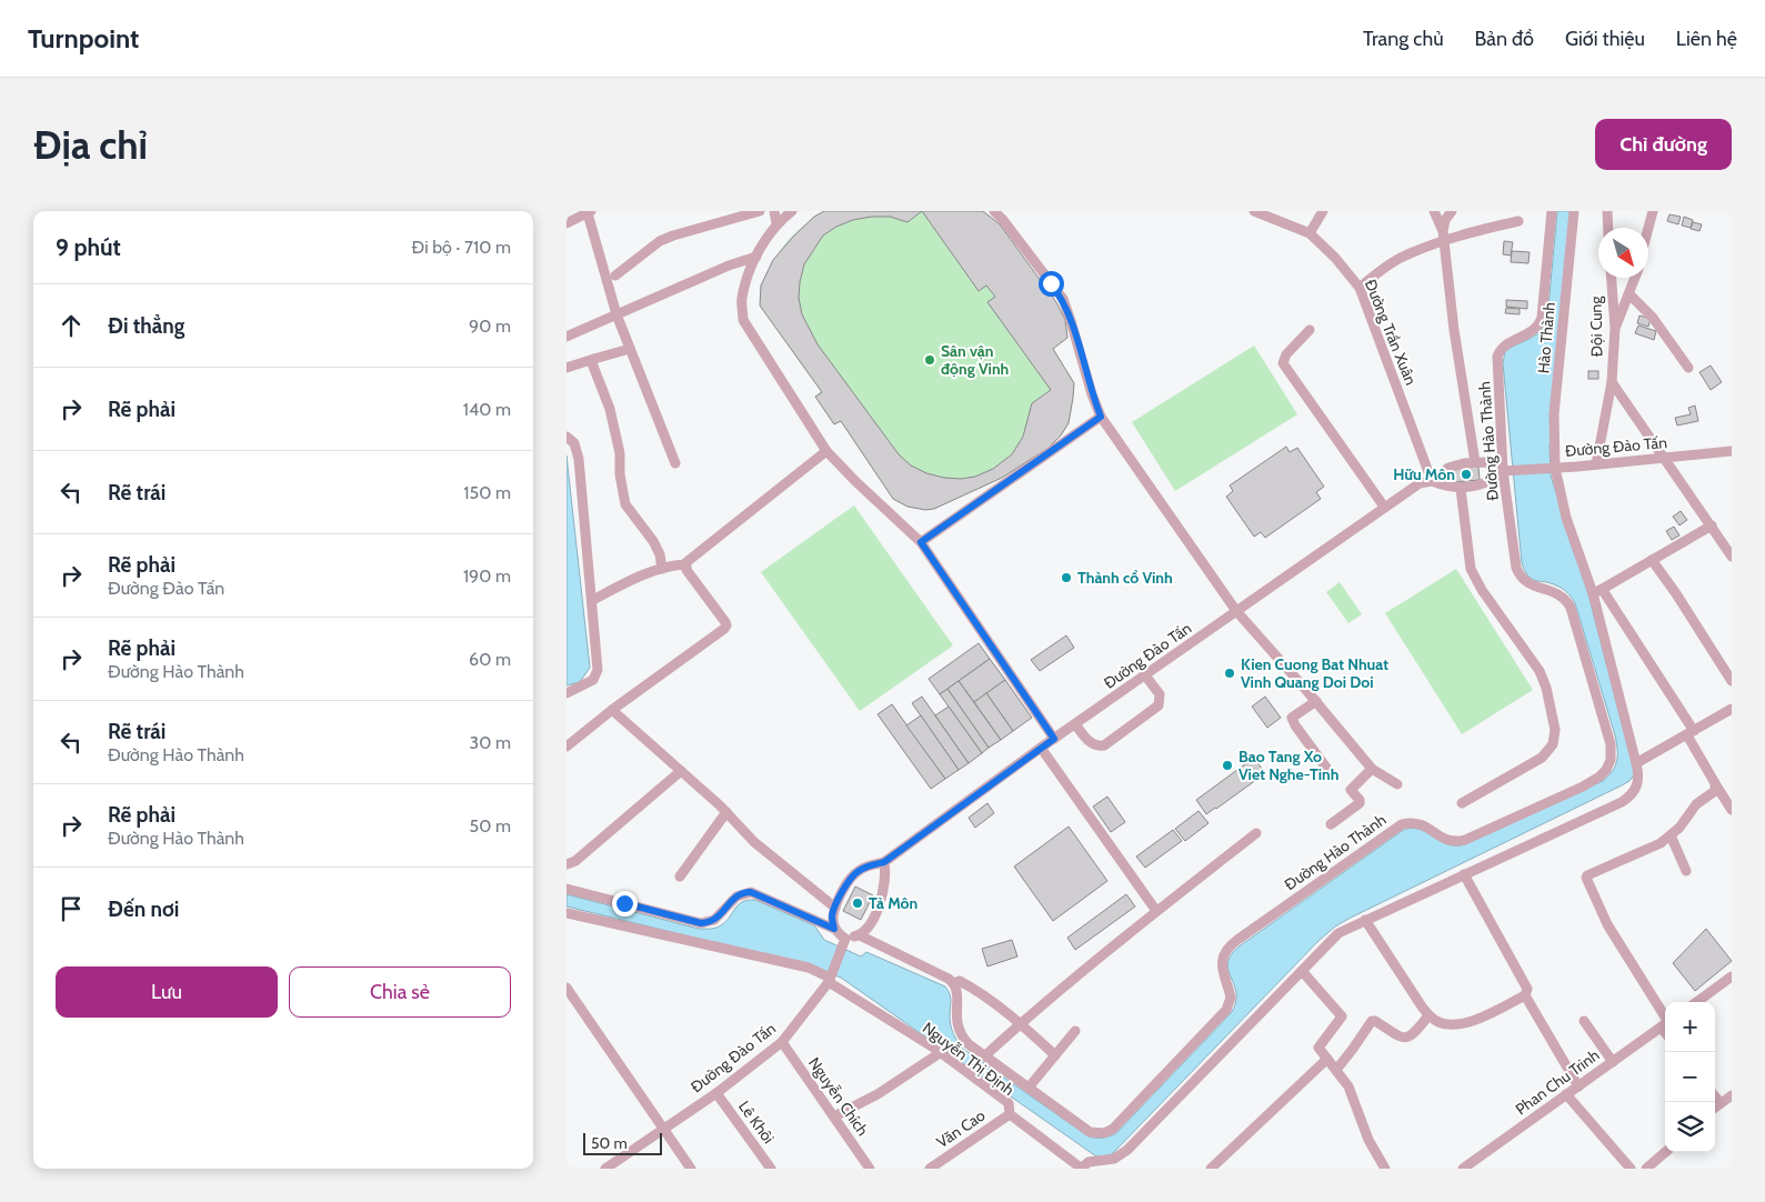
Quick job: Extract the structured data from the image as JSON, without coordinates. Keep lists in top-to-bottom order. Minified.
{"streets":{"street":["Đội Cung","Đường Trần Xuân","Hào Thành","Đường Hào Thành","Đường Đào Tấn","Nguyễn Thị Định","Phan Chu Trinh","Nguyễn Chích","Lê Khôi","Văn Cao"]},"crossings":[["Đội Cung","Đường Đào Tấn"],["Đường Trần Xuân","Đường Đào Tấn"],["Hào Thành","Đường Đào Tấn"],["Đường Hào Thành","Đường Đào Tấn"],["Đường Đào Tấn","Nguyễn Thị Định"],["Đường Đào Tấn","Nguyễn Chích"],["Đường Đào Tấn","Lê Khôi"],["Nguyễn Thị Định","Văn Cao"]],"places":["Sân vận động Vinh","Hữu Môn","Thành cổ Vinh","Kien Cuong Bat Nhuat Vinh Quang Doi Doi","Bao Tang Xo Viet Nghe-Tinh","Tả Môn"],"scale_bar":"50 m","north":"bottom right","page":{"header":"Turnpoint","nav":["Trang chủ","Bản đồ","Giới thiệu","Liên hệ"],"buttons":["Chỉ đường",["Lưu","Chia sẻ"]],"title":"Địa chỉ","heading":["9 phút","Đi bộ · 710 m"],"list":[["Đi thẳng","90 m"],["Rẽ phải","140 m"],["Rẽ trái","150 m"],["Rẽ phải","Đường Đào Tấn","190 m"],["Rẽ phải","Đường Hào Thành","60 m"],["Rẽ trái","Đường Hào Thành","30 m"],["Rẽ phải","Đường Hào Thành","50 m"],"Đến nơi"],"map_buttons":["+","−"],"scale":"50 m"}}
